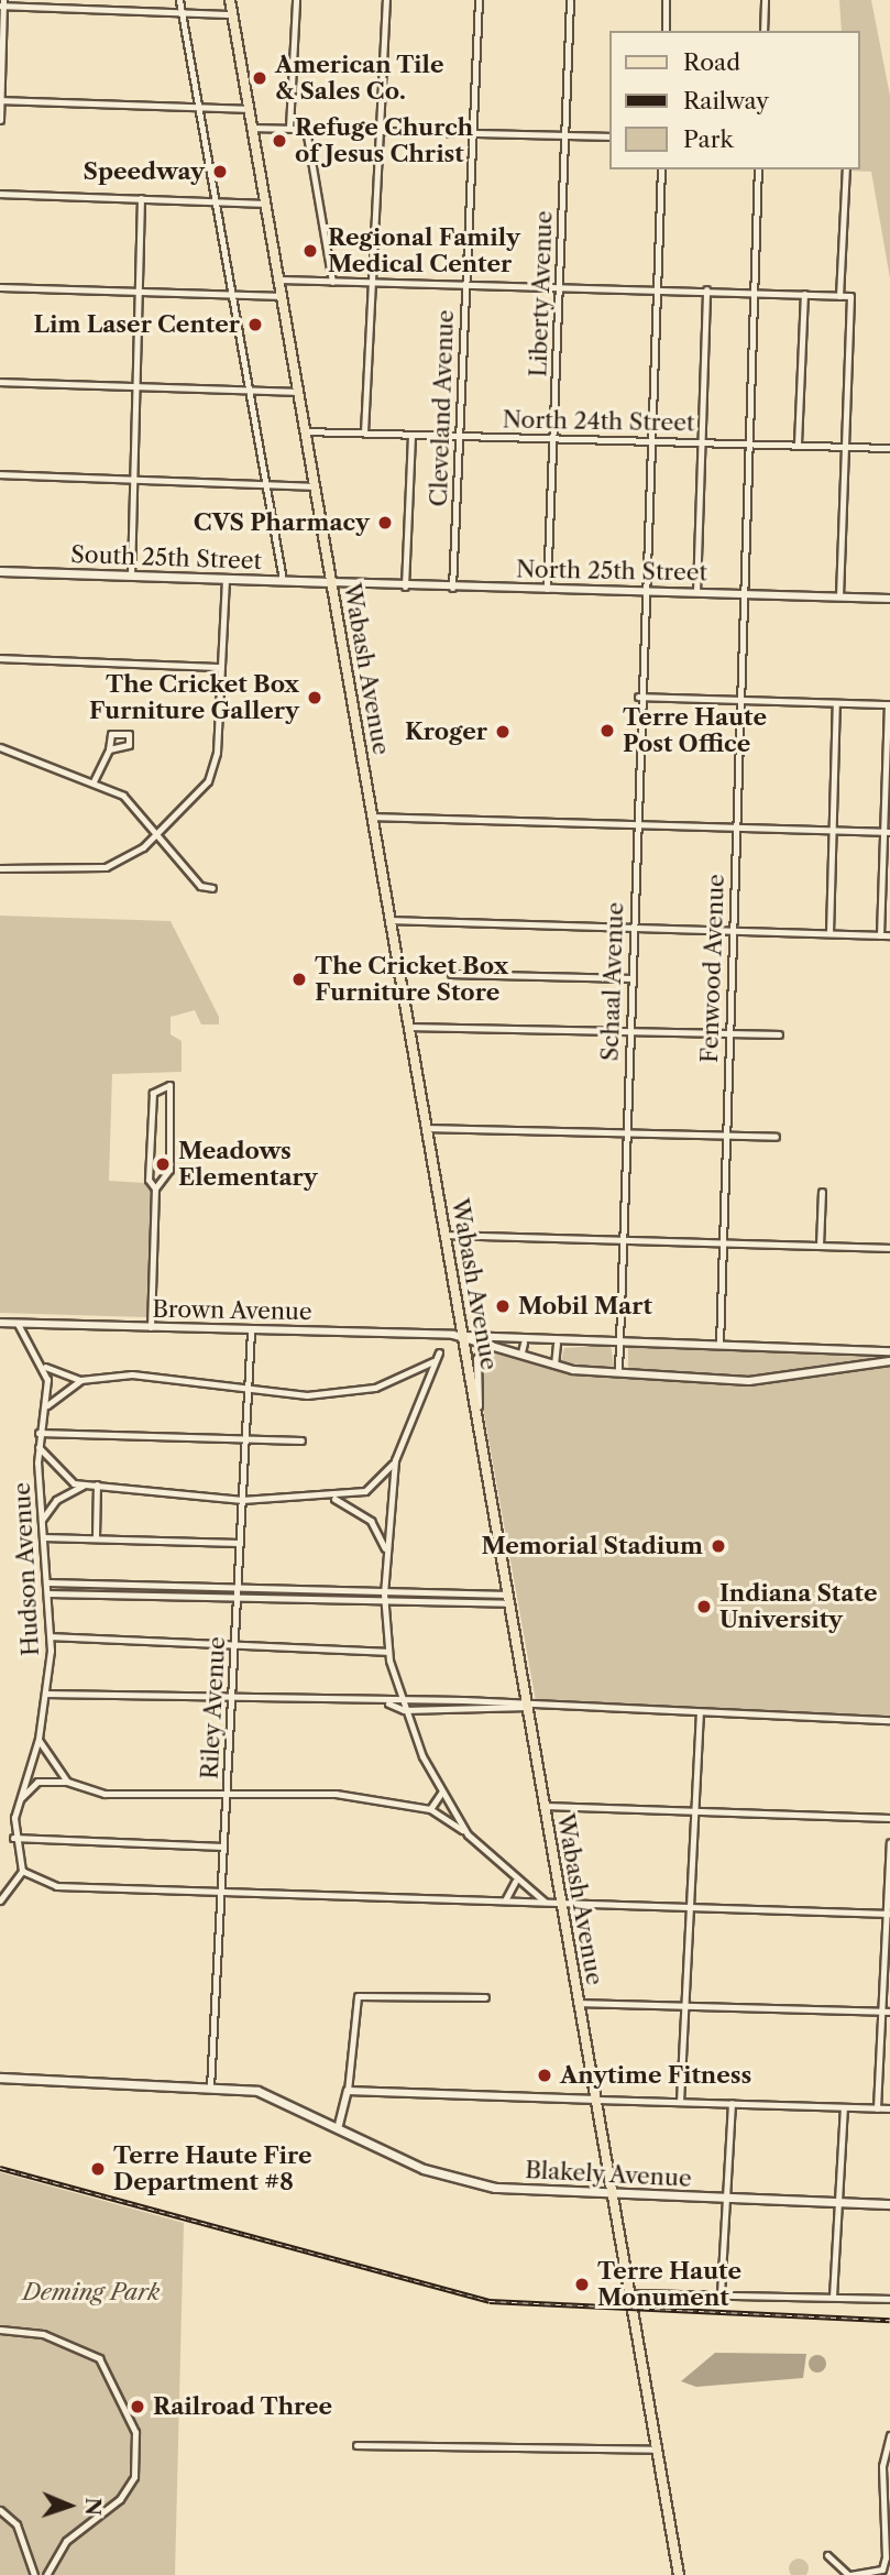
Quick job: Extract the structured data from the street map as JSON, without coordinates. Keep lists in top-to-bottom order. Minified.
{"streets":{"main road":["South 25th Street","Wabash Avenue","Blakely Avenue"],"street":["Liberty Avenue","Cleveland Avenue","North 24th Street","North 25th Street","Fenwood Avenue","Schaal Avenue","Brown Avenue","Hudson Avenue","Riley Avenue"]},"crossings":[["Liberty Avenue","North 24th Street"],["Liberty Avenue","North 25th Street"],["Cleveland Avenue","North 24th Street"],["Cleveland Avenue","North 25th Street"],["North 24th Street","Wabash Avenue"],["North 24th Street","Fenwood Avenue"],["North 24th Street","Schaal Avenue"],["South 25th Street","North 25th Street"],["South 25th Street","Wabash Avenue"],["North 25th Street","Wabash Avenue"],["North 25th Street","Fenwood Avenue"],["North 25th Street","Schaal Avenue"],["Wabash Avenue","Brown Avenue"],["Wabash Avenue","Blakely Avenue"],["Fenwood Avenue","Brown Avenue"],["Schaal Avenue","Brown Avenue"],["Brown Avenue","Hudson Avenue"],["Brown Avenue","Riley Avenue"],["Riley Avenue","Blakely Avenue"]],"parks":["Deming Park"],"places":["American Tile & Sales Co.","Refuge Church of Jesus Christ","Speedway","Regional Family Medical Center","Lim Laser Center","CVS Pharmacy","The Cricket Box Furniture Gallery","Terre Haute Post Office","Kroger","The Cricket Box Furniture Store","Meadows Elementary","Mobil Mart","Memorial Stadium","Indiana State University","Anytime Fitness","Terre Haute Fire Department #8","Terre Haute Monument","Railroad Three"],"legend":["Road","Railway","Park"],"north":"right"}
